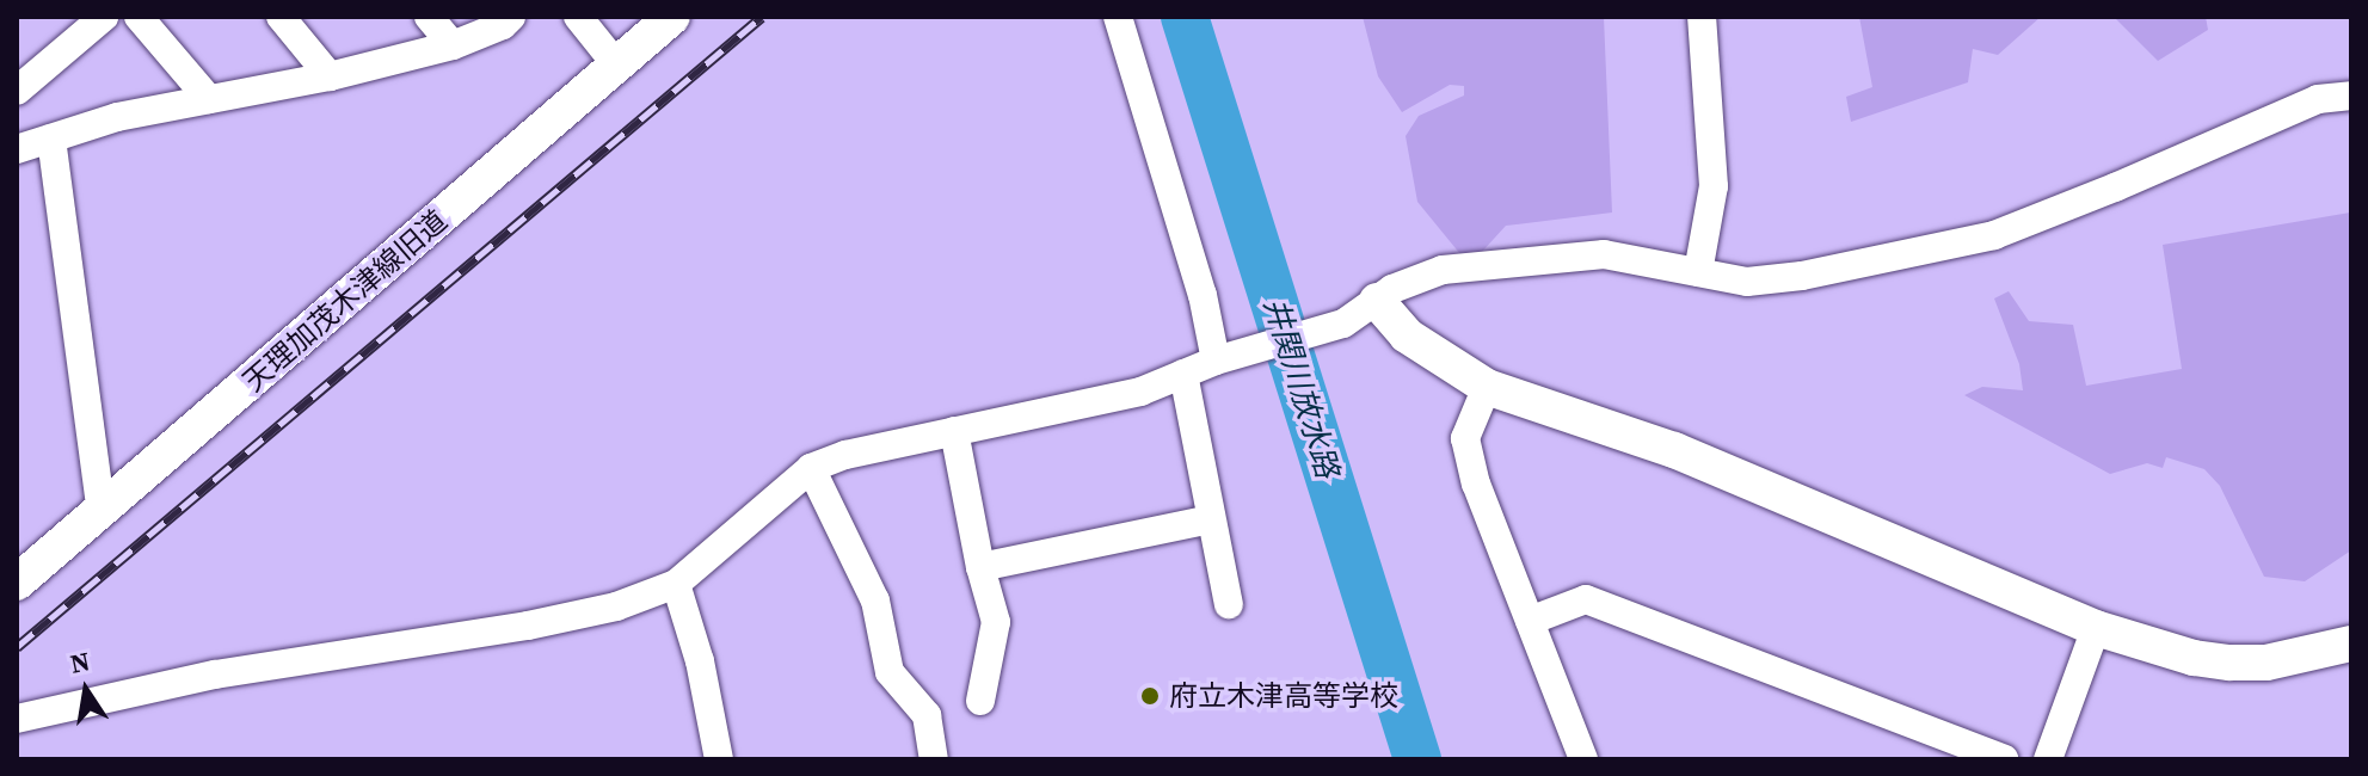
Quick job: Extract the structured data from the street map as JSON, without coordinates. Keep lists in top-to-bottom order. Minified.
{"streets":{"street":["天理加茂木津線旧道"]},"water":["井関川放水路"],"places":["府立木津高等学校"],"north":"top"}
